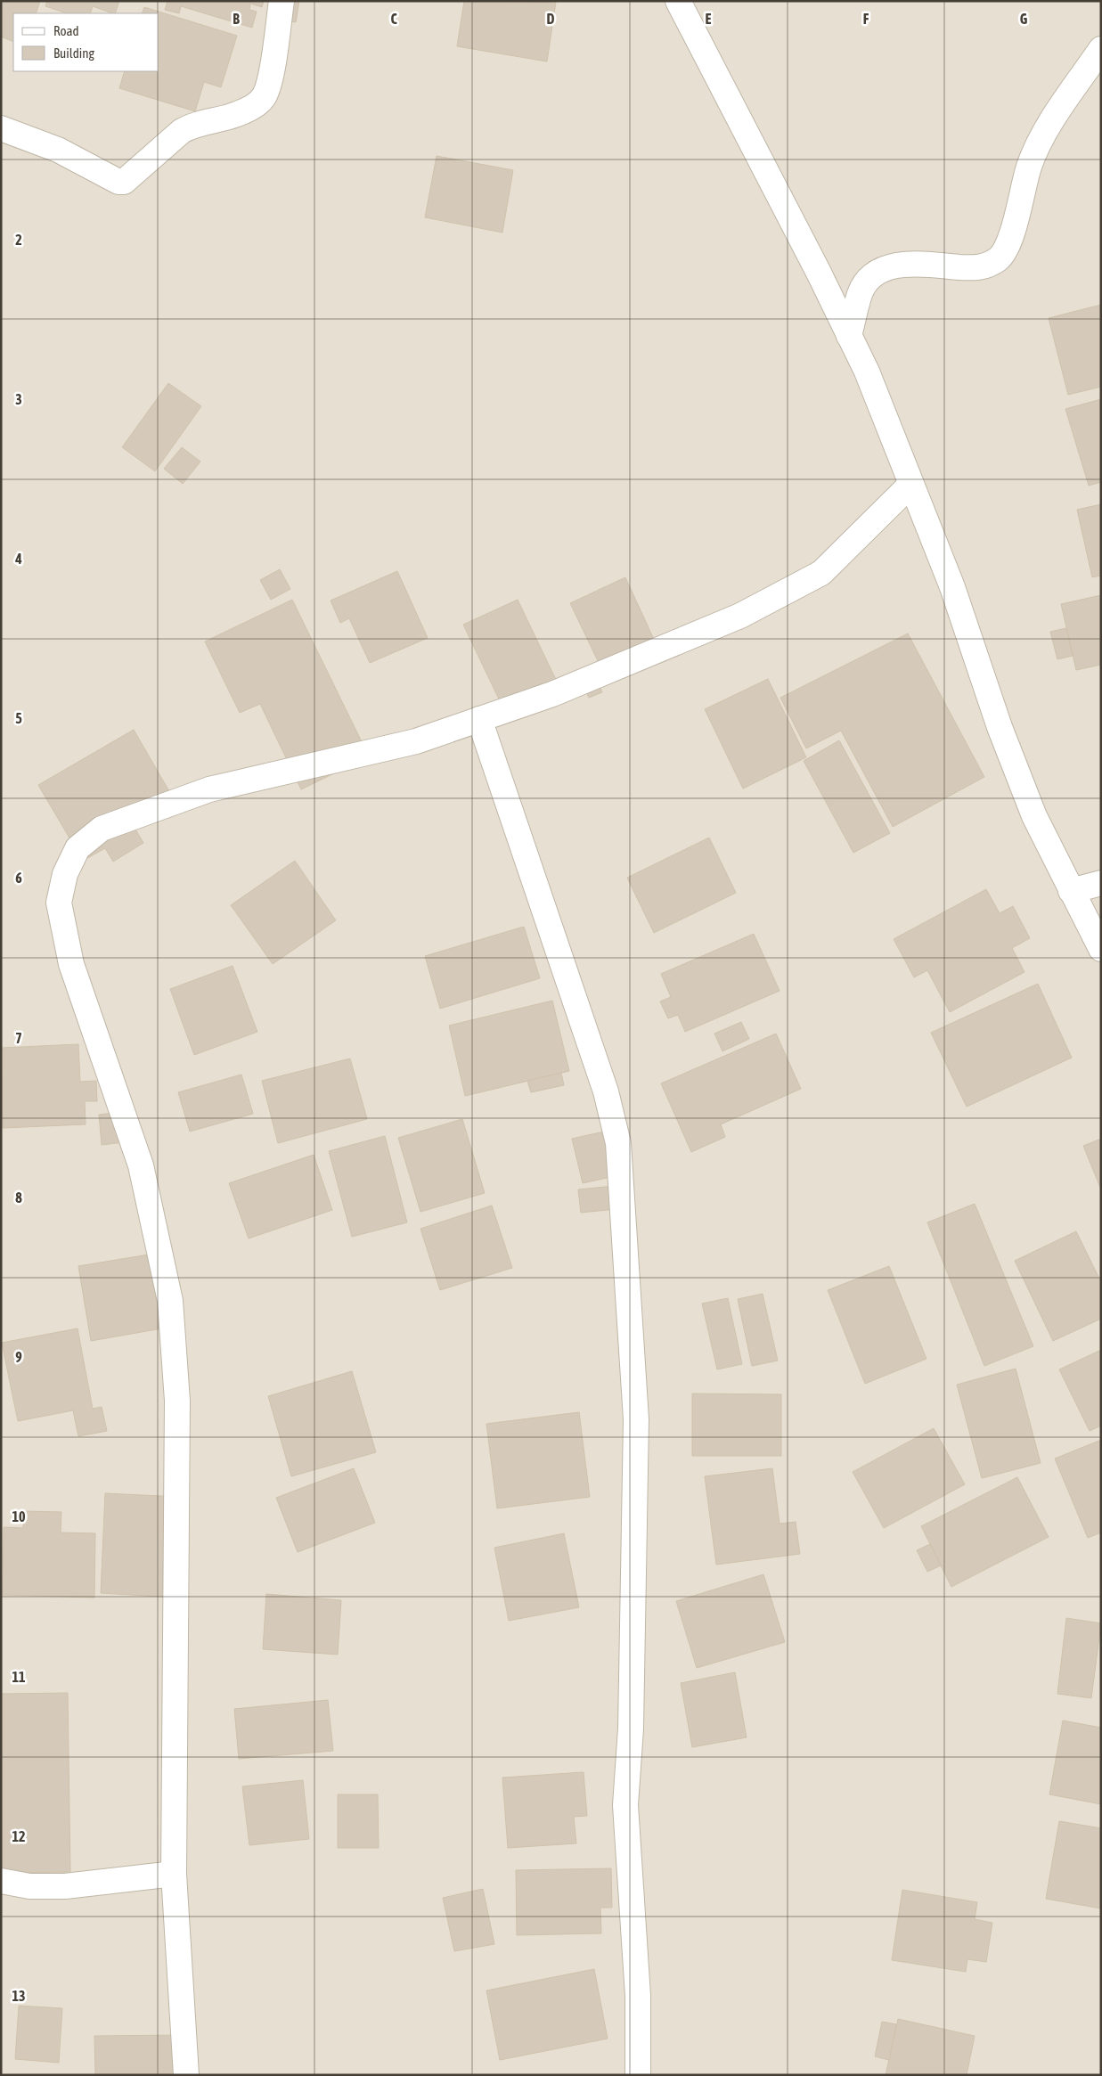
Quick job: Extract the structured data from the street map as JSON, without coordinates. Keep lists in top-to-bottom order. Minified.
{"legend":["Road","Building"],"grid":{"columns":["B","C","D","E","F","G"],"rows":["2","3","4","5","6","7","8","9","10","11","12","13"]}}
